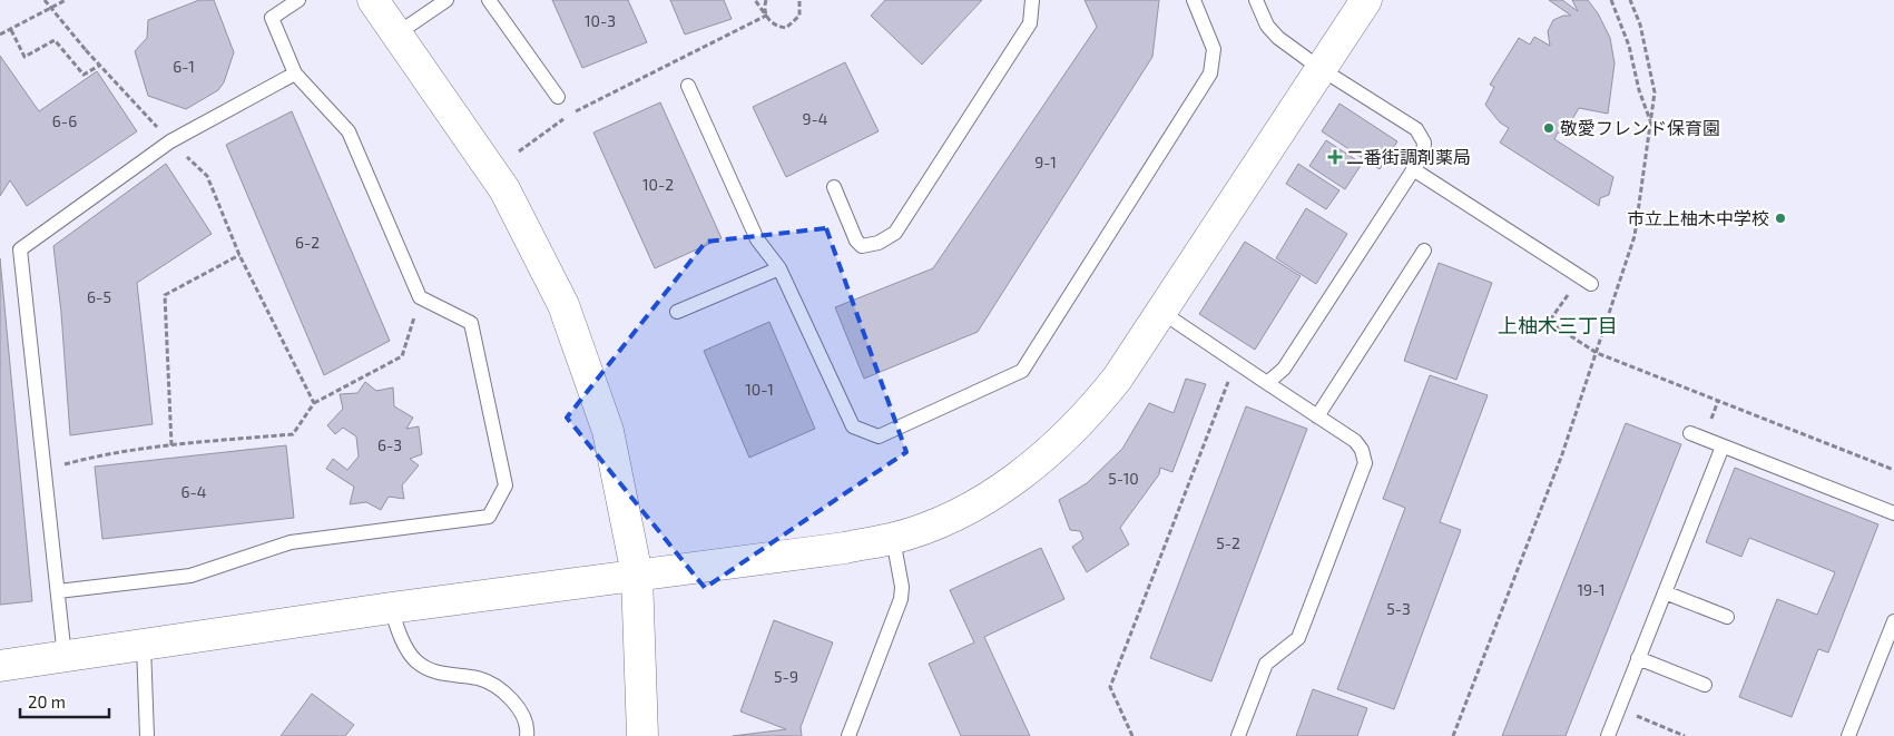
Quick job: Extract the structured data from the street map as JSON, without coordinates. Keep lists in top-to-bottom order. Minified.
{"districts":["上柚木三丁目"],"places":{"other":["敬愛フレンド保育園","市立上柚木中学校"],"health":["二番街調剤薬局"]},"house_numbers":["10-3","6-1","9-4","6-6","9-1","10-2","6-2","6-5","10-1","6-3","5-10","6-4","5-2","19-1","5-3","5-9"],"scale_bar":"20 m"}
